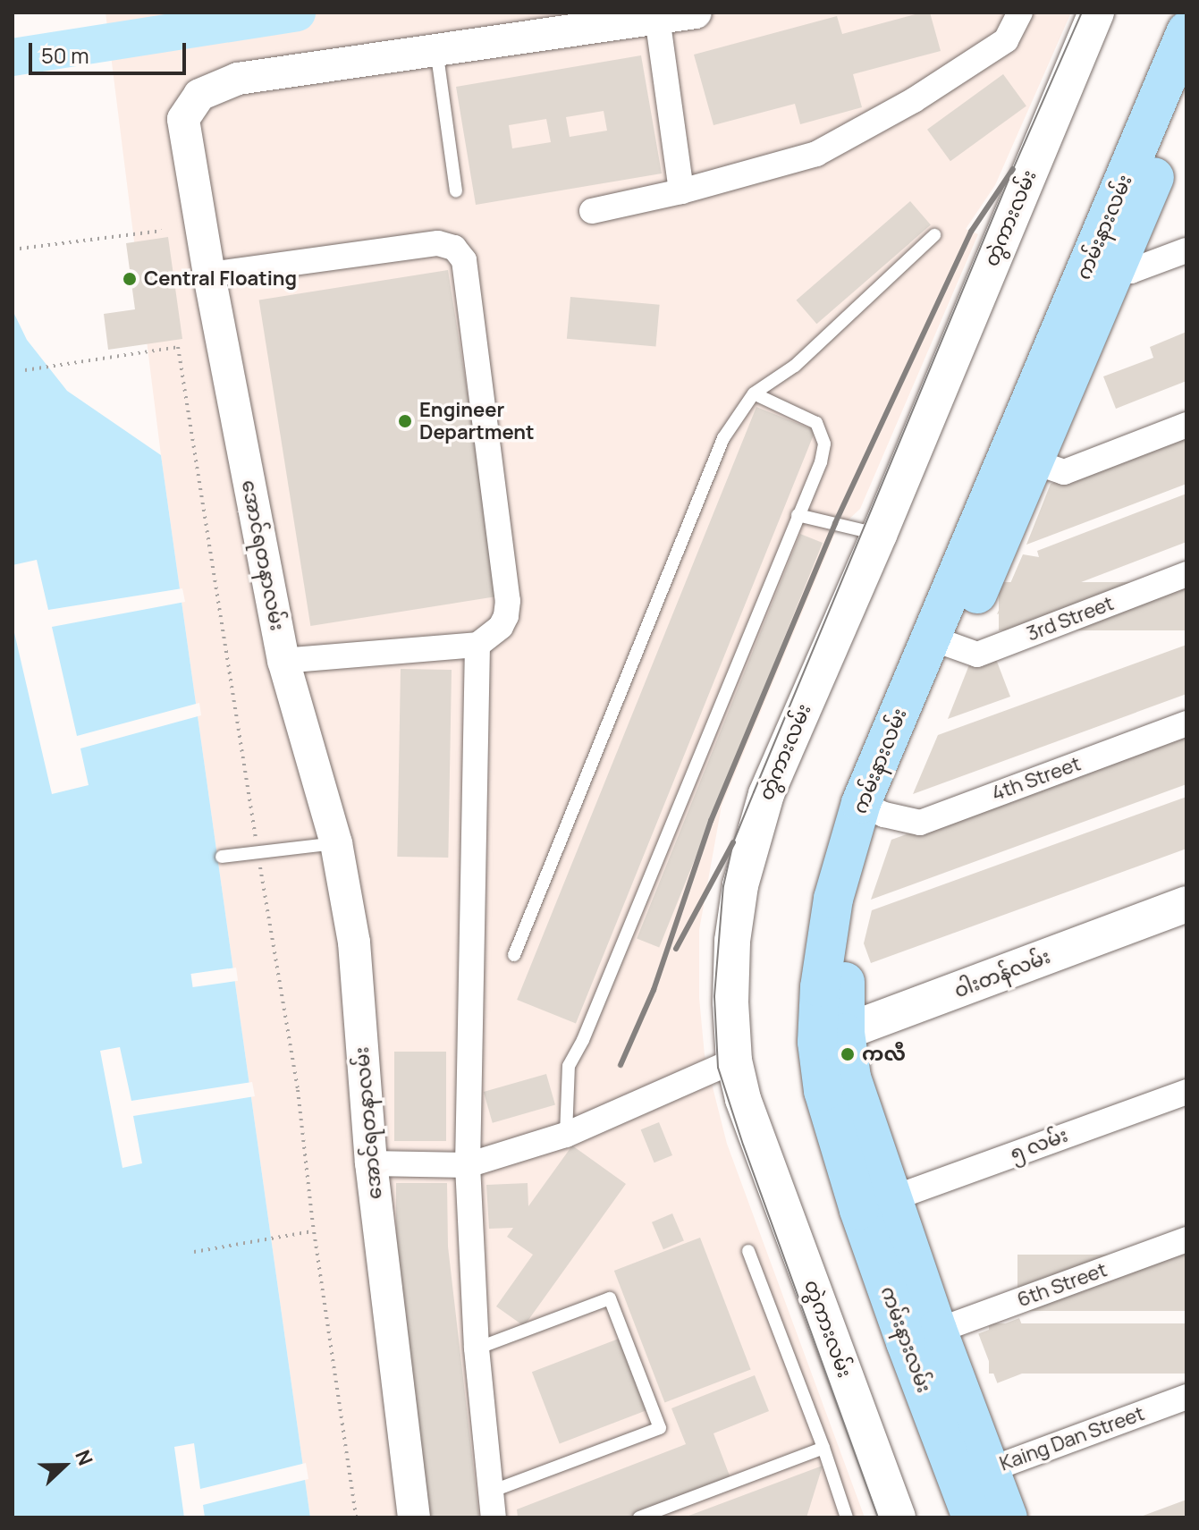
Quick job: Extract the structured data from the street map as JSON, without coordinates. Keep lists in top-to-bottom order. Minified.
{"streets":{"main road":["တွဲကားလမ်း","ကမ်းနားလမ်း","ဝါးတန်လမ်း"],"street":["အောင်ရတနာလမ်း","3rd Street","4th Street","၅ လမ်း","6th Street","Kaing Dan Street"]},"crossings":[["ကမ်းနားလမ်း","3rd Street"],["ကမ်းနားလမ်း","4th Street"],["ကမ်းနားလမ်း","ဝါးတန်လမ်း"],["ကမ်းနားလမ်း","၅ လမ်း"],["ကမ်းနားလမ်း","6th Street"],["ကမ်းနားလမ်း","Kaing Dan Street"]],"places":["Central Floating","Engineer Department","ကလီ"],"scale_bar":"50 m","north":"right"}
